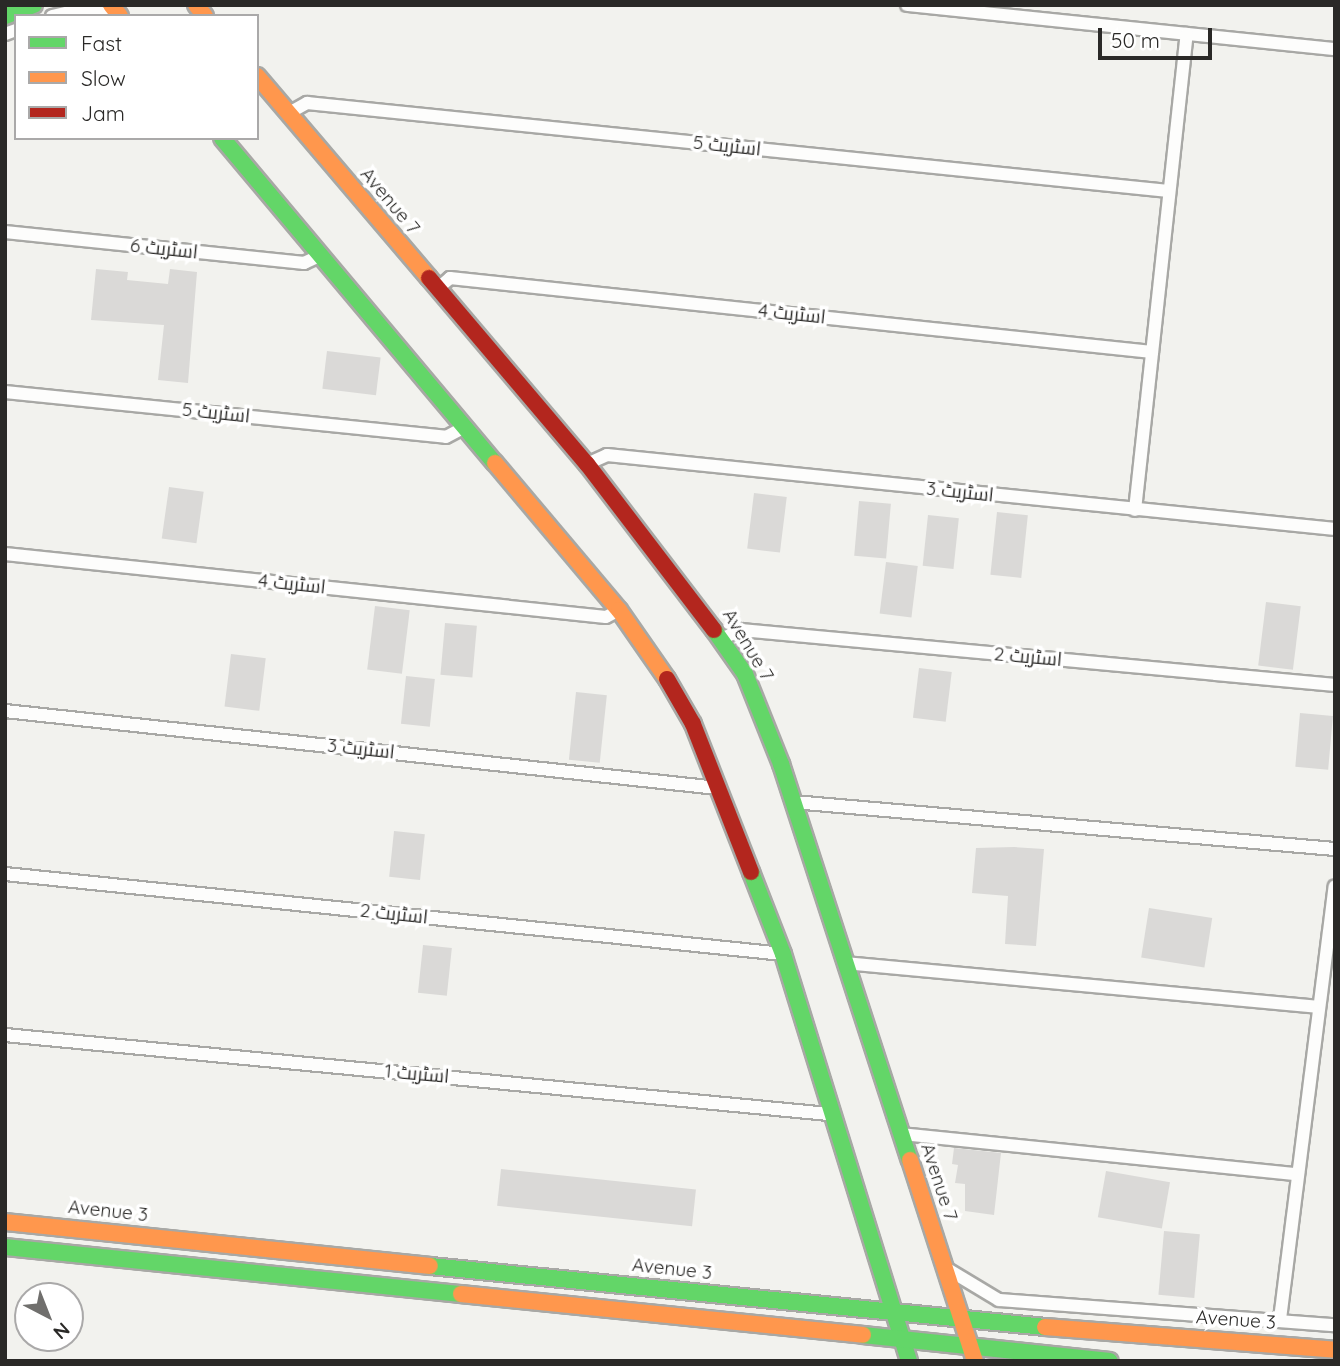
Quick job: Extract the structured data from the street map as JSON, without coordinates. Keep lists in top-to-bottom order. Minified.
{"streets":{"main road":["Avenue 7","Avenue 3"],"street":["اسٹریٹ 5","اسٹریٹ 6","اسٹریٹ 4","اسٹریٹ 3","اسٹریٹ 2","اسٹریٹ 1"]},"crossings":[["اسٹریٹ 5","Avenue 7"],["Avenue 7","اسٹریٹ 4"],["Avenue 7","اسٹریٹ 3"],["Avenue 7","اسٹریٹ 2"],["Avenue 7","Avenue 3"]],"legend":["Fast","Slow","Jam"],"scale_bar":"50 m","north":"bottom right"}
